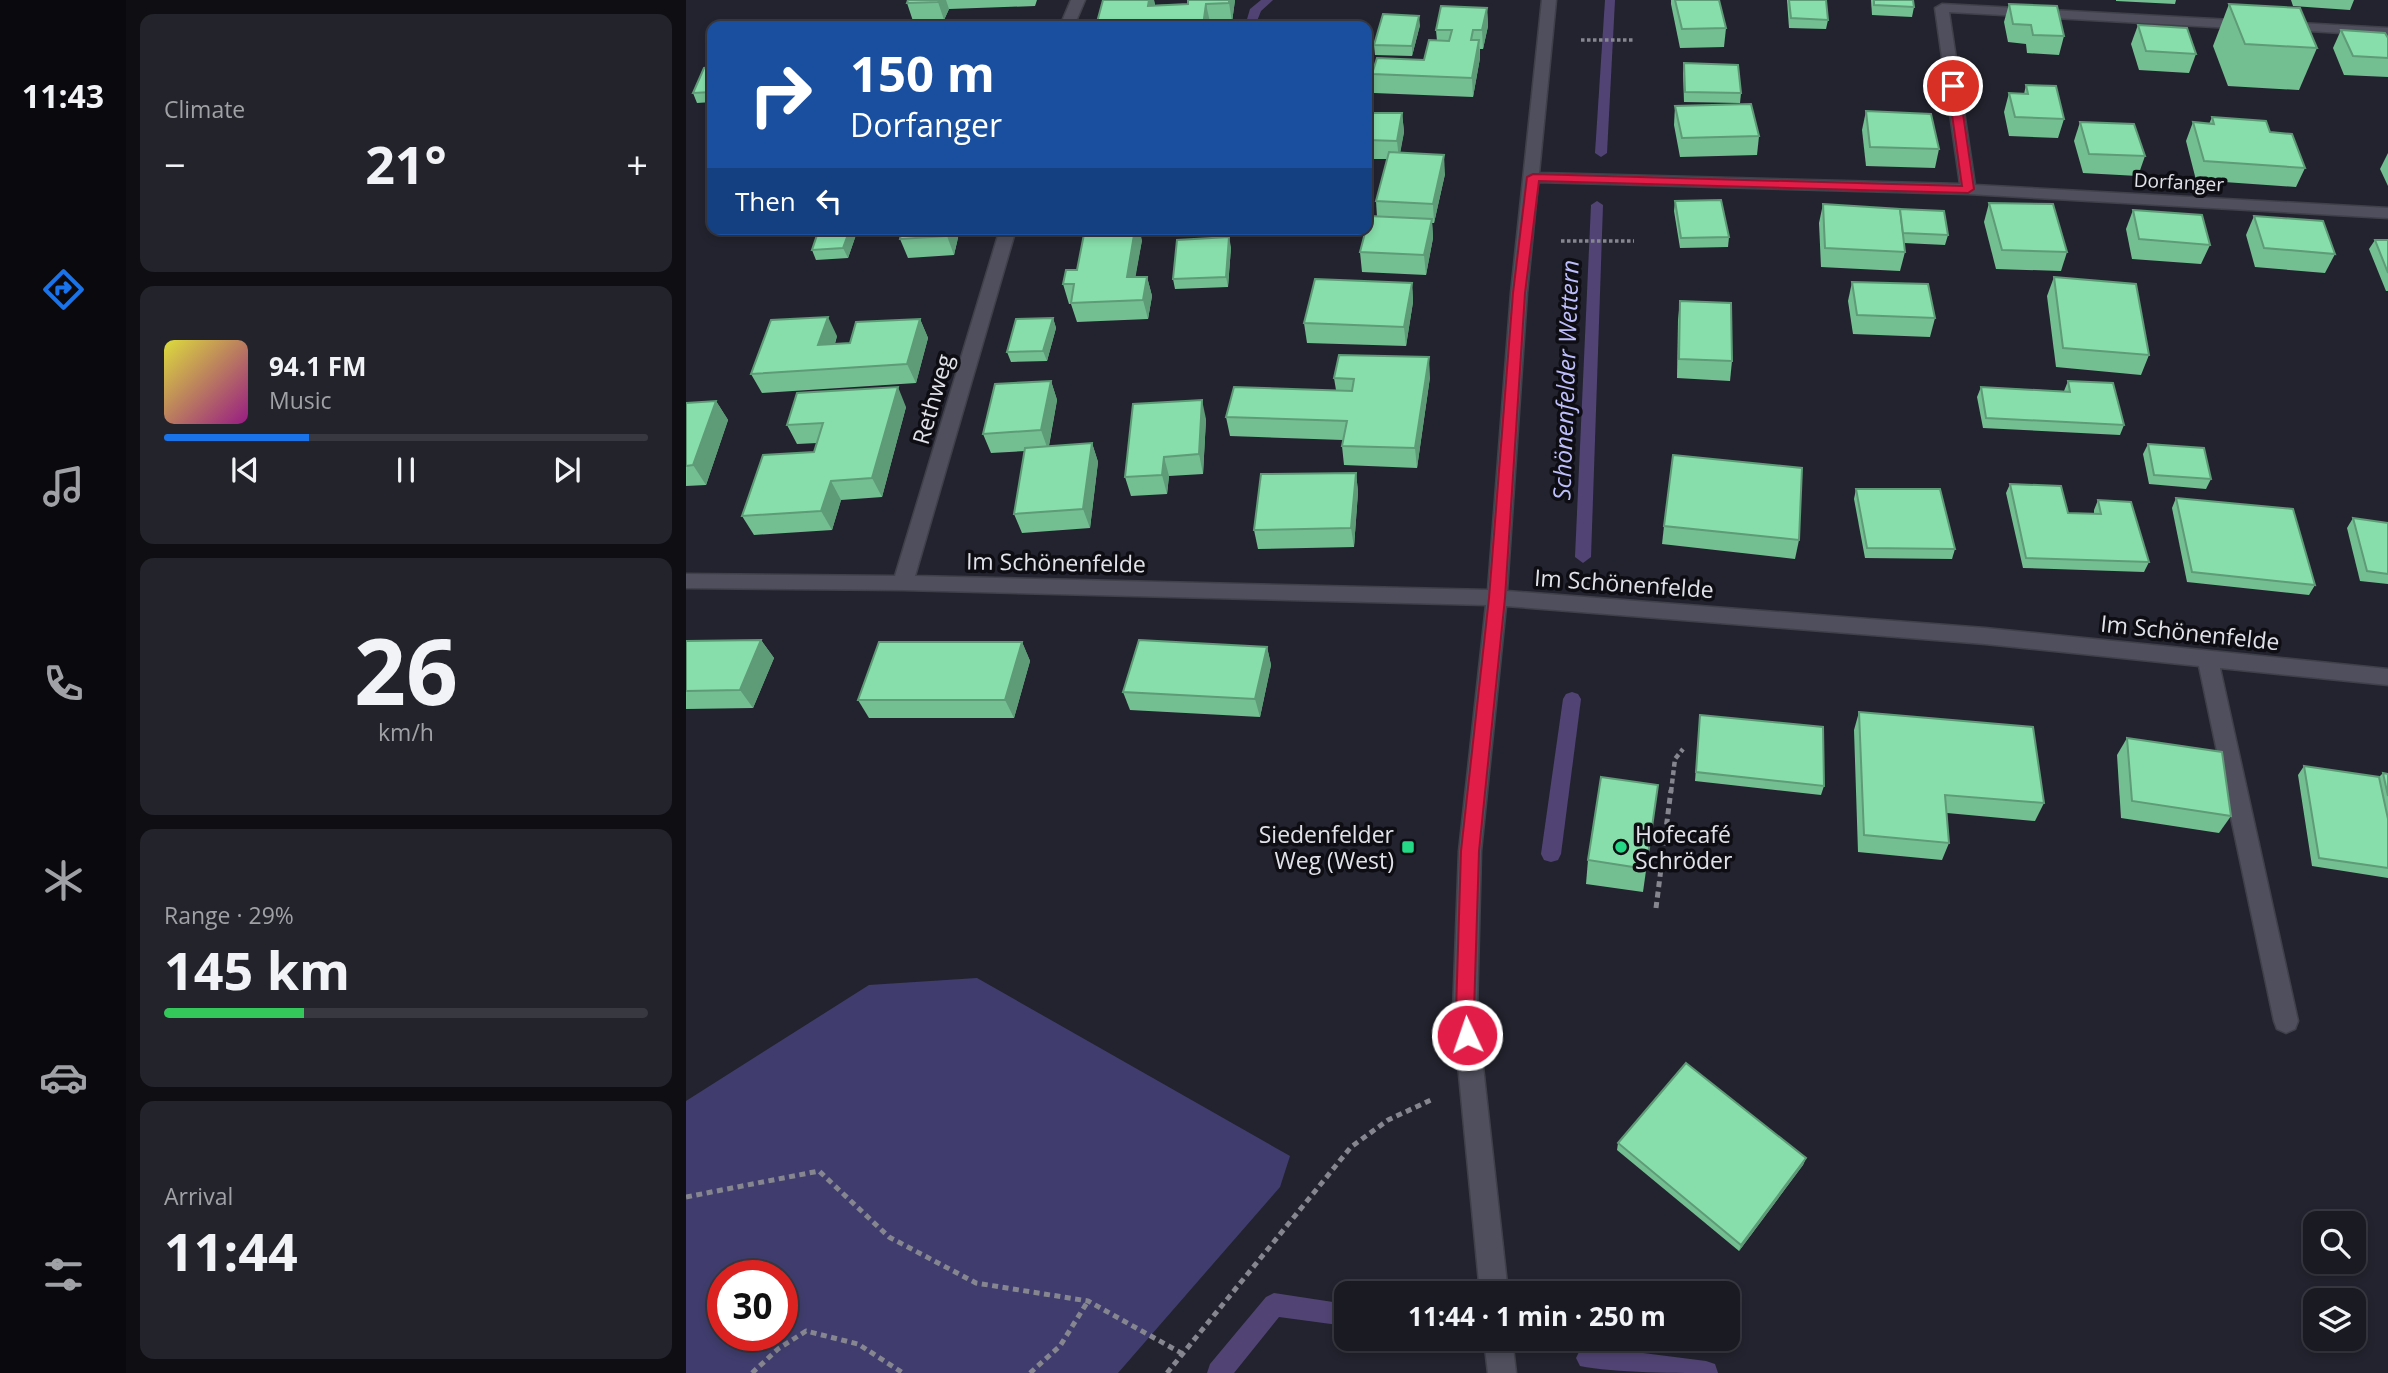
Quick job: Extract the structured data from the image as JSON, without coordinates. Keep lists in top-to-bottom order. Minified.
{"streets":{"street":["Dorfanger","Rethweg","Im Schönenfelde"]},"crossings":[["Rethweg","Im Schönenfelde"]],"water":["Schönenfelder Wettern"],"places":{"transit":["Siedenfelder Weg (West)"],"other":["Hofecafé Schröder"]},"page":{"tabs":"11:43","tile":["Climate",["26","km/h"],["Range · 29%","145 km"],["Arrival","11:44"]],"turn":["150 m","Dorfanger"],"heat":["−","21°","+"],"then":"Then","song":["94.1 FM","Music"],"limit":"30","trip":"11:44 · 1 min · 250 m"}}
